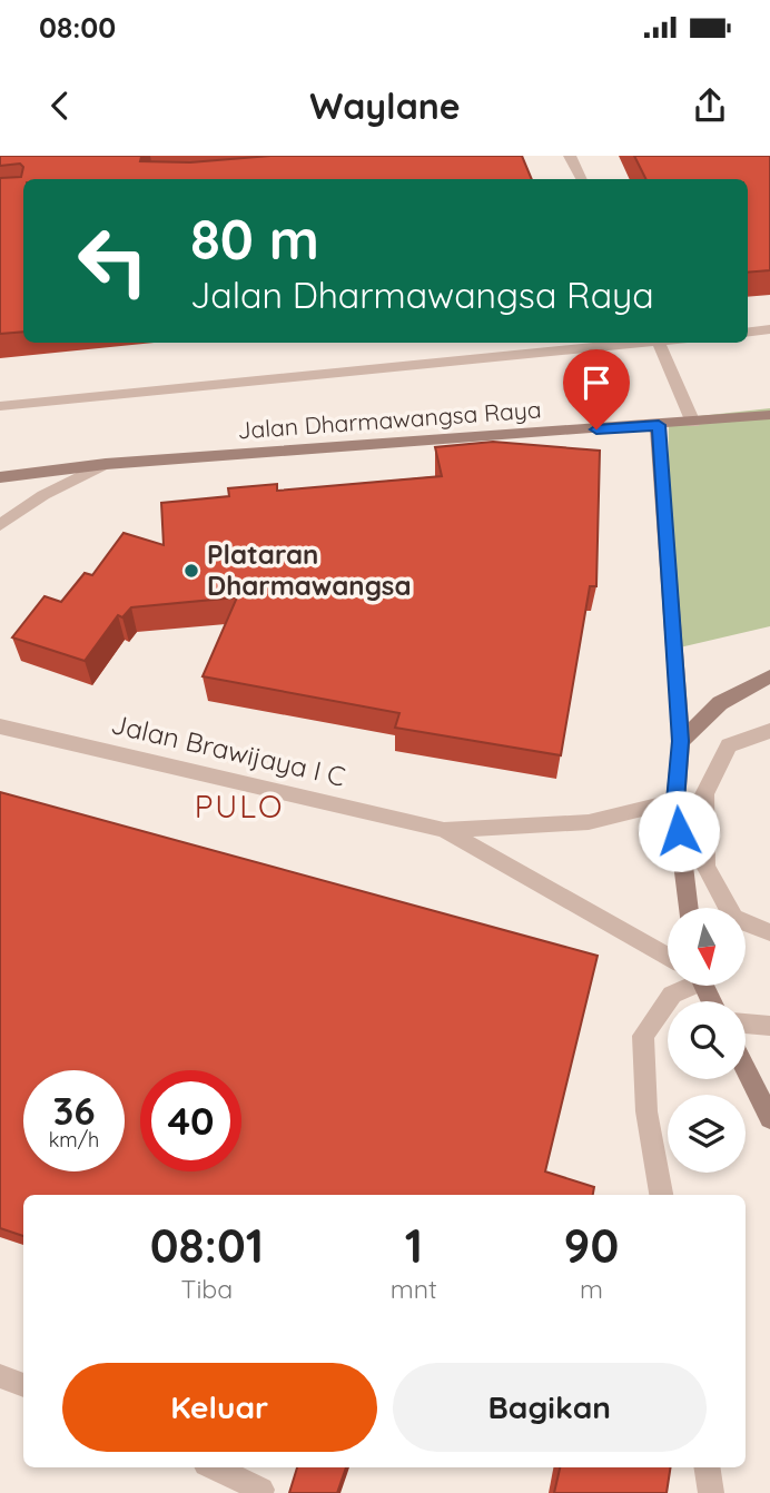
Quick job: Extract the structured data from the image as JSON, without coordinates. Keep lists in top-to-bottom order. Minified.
{"streets":{"street":["Jalan Dharmawangsa Raya","Jalan Brawijaya I C"]},"districts":["PULO"],"places":["Plataran Dharmawangsa"],"north":"bottom","page":{"status":"08:00","header":"Waylane","turn":["80 m","Jalan Dharmawangsa Raya"],"speed":"36 km/h","limit":"40","eta":["08:01","Tiba","1","mnt","90","m"],"buttons":["Keluar","Bagikan"]}}
